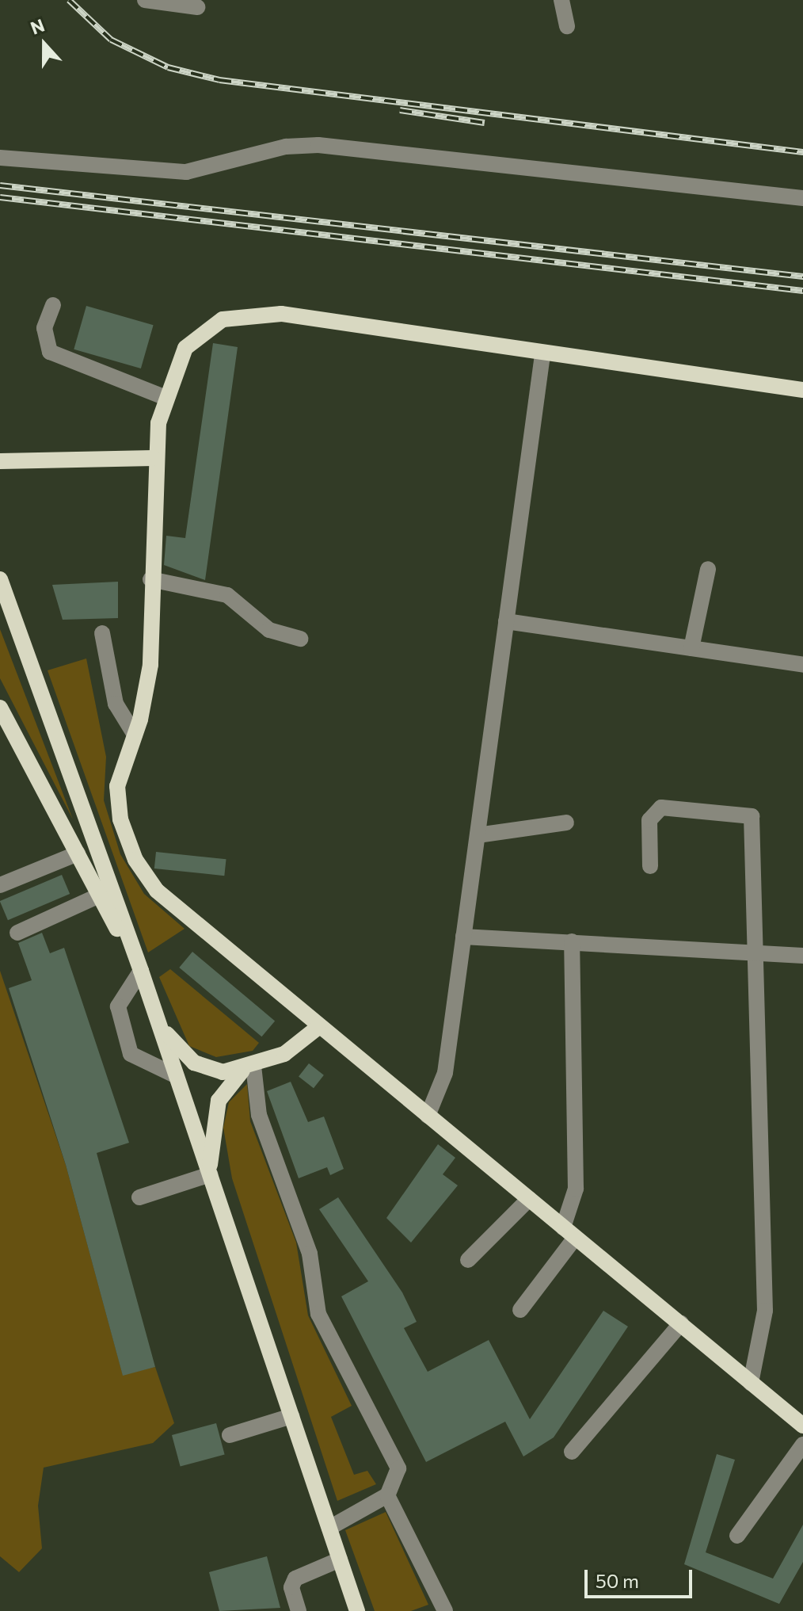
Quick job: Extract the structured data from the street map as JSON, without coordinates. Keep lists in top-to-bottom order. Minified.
{"scale_bar":"50 m","north":"top"}
